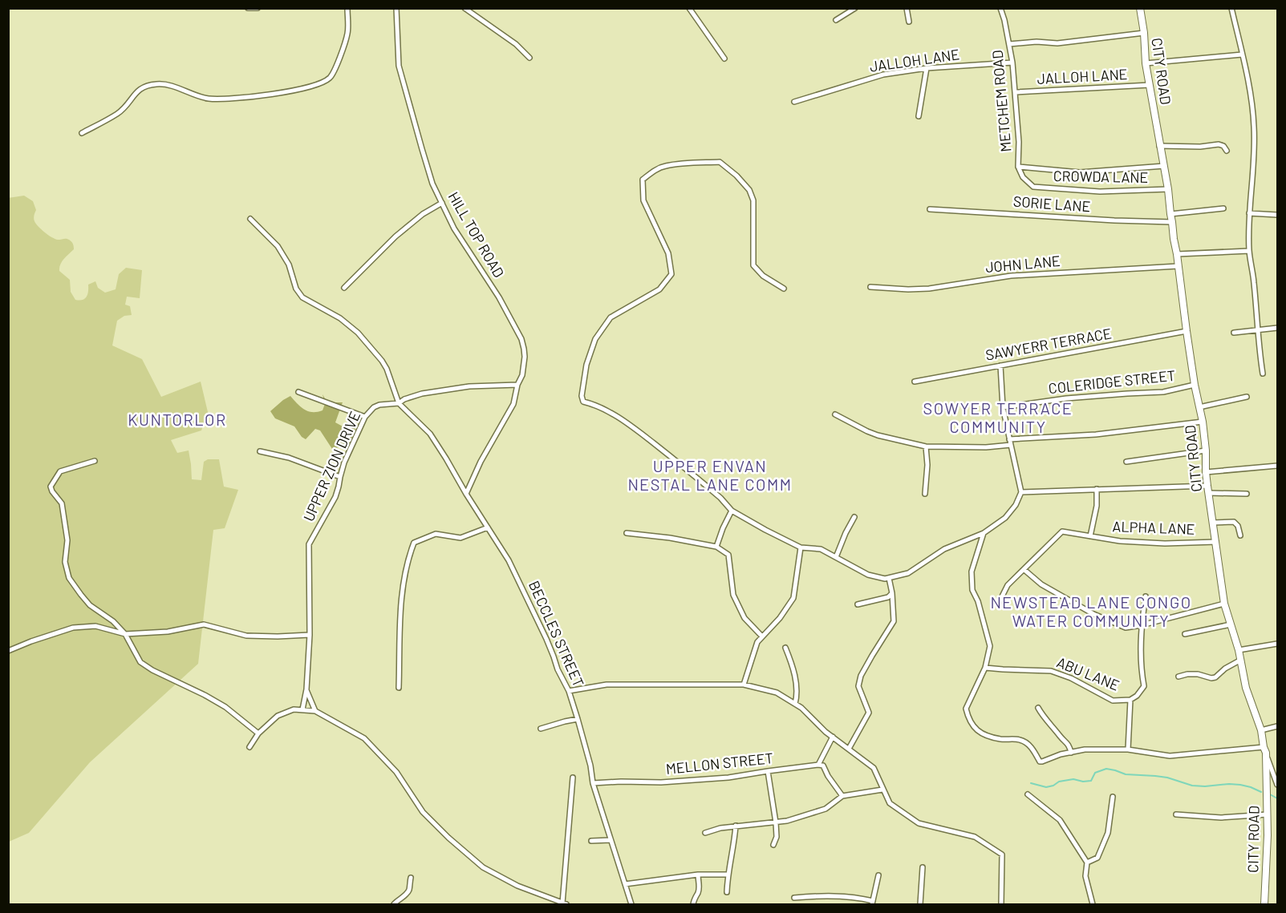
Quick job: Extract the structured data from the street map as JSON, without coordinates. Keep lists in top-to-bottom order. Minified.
{"streets":{"main road":["CITY ROAD"],"street":["JALLOH LANE","METCHEM ROAD","CROWDA LANE","SORIE LANE","HILL TOP ROAD","JOHN LANE","SAWYERR TERRACE","COLERIDGE STREET","UPPER ZION DRIVE","ALPHA LANE","BECCLES STREET","ABU LANE","MELLON STREET"]},"crossings":[["JALLOH LANE","CITY ROAD"],["JALLOH LANE","METCHEM ROAD"],["CITY ROAD","CROWDA LANE"],["CITY ROAD","SORIE LANE"],["CITY ROAD","JOHN LANE"],["CITY ROAD","SAWYERR TERRACE"],["CITY ROAD","COLERIDGE STREET"],["CITY ROAD","ALPHA LANE"],["METCHEM ROAD","CROWDA LANE"],["HILL TOP ROAD","UPPER ZION DRIVE"],["HILL TOP ROAD","BECCLES STREET"],["UPPER ZION DRIVE","BECCLES STREET"],["BECCLES STREET","MELLON STREET"]],"districts":["SOWYER TERRACE COMMUNITY","KUNTORLOR","UPPER ENVAN NESTAL LANE COMM","NEWSTEAD LANE CONGO WATER COMMUNITY"]}
